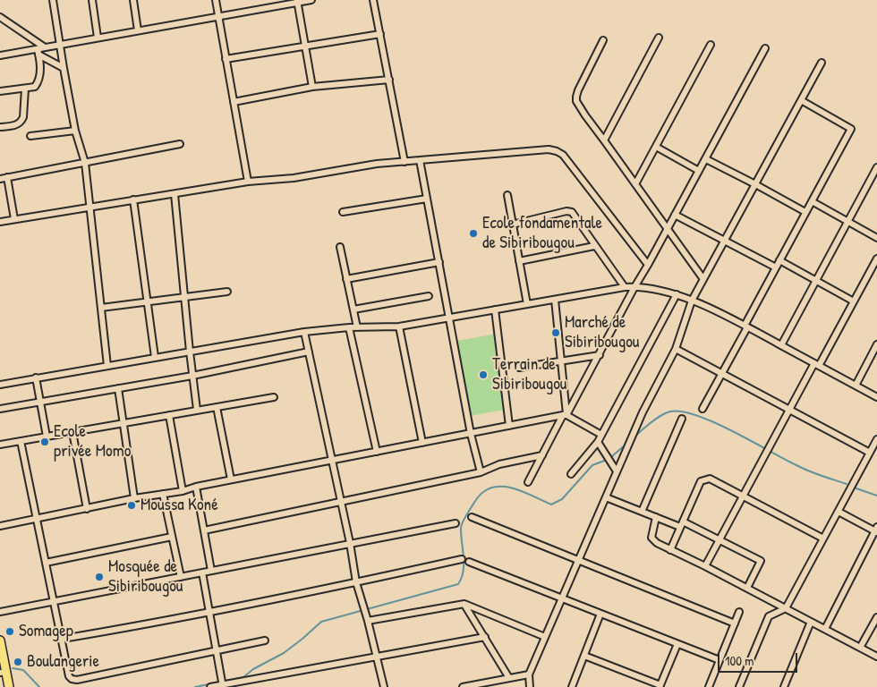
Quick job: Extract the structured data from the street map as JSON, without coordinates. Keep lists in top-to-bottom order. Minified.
{"places":["Ecole fondamentale de Sibiribougou","Marché de Sibiribougou","Terrain de Sibiribougou","Ecole privée Momo","Moussa Koné","Mosquée de Sibiribougou","Somagep","Boulangerie"],"scale_bar":"100 m"}
